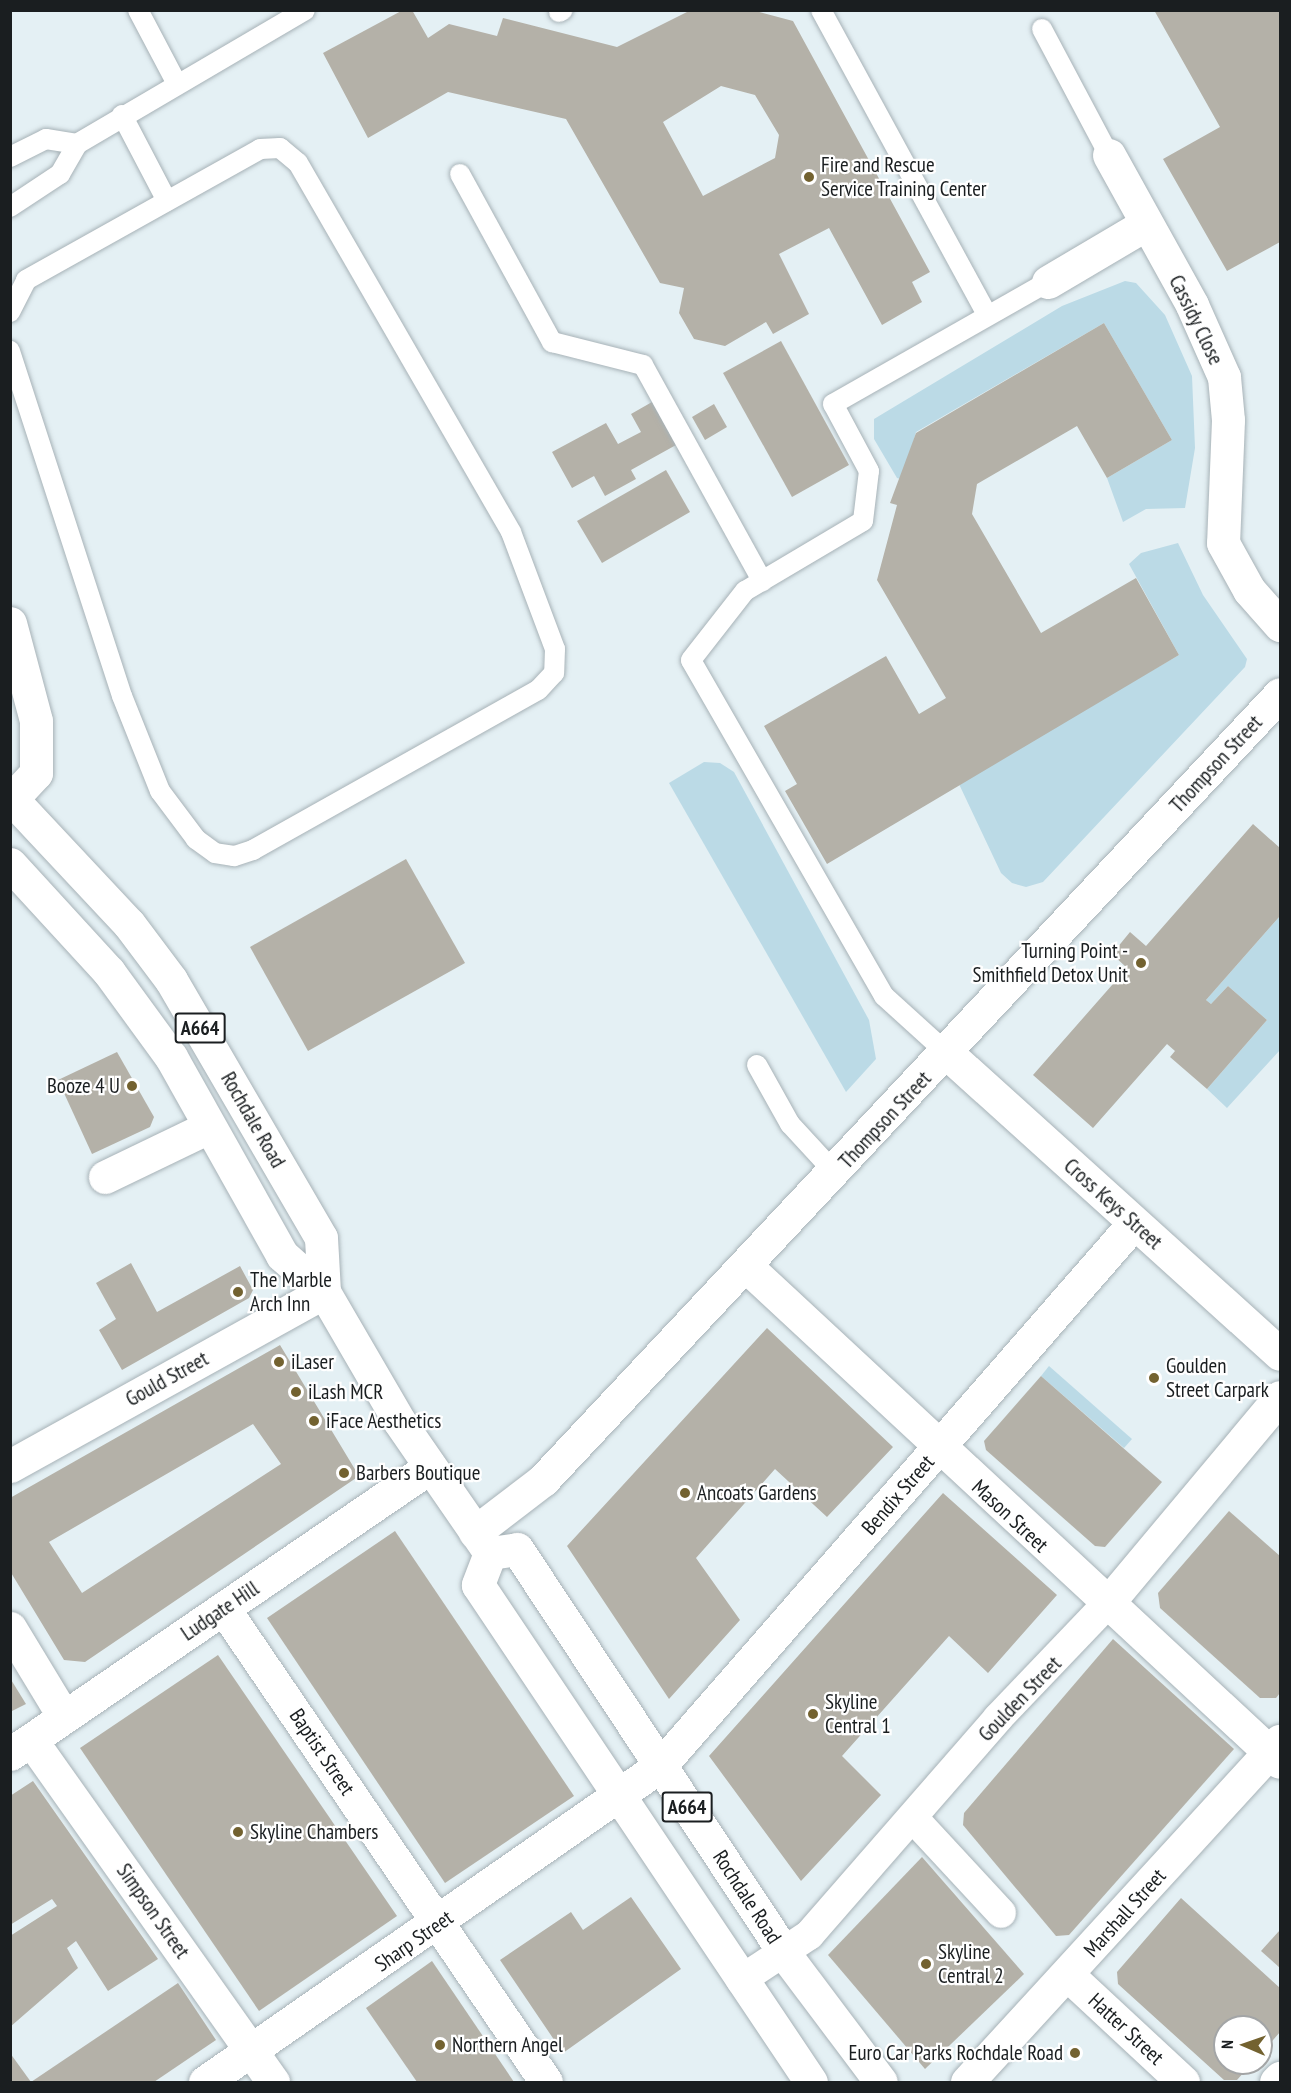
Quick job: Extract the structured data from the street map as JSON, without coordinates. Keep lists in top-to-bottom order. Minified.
{"streets":{"main road":["Cassidy Close","Thompson Street","A664","Rochdale Road","Cross Keys Street","Gould Street","Bendix Street","Mason Street","Ludgate Hill","Goulden Street","Baptist Street","Simpson Street","Marshall Street","Sharp Street","Hatter Street"]},"crossings":[["Thompson Street","A664"],["Thompson Street","Rochdale Road"],["Thompson Street","Cross Keys Street"],["Thompson Street","Mason Street"],["A664","Rochdale Road"],["A664","Bendix Street"],["A664","Goulden Street"],["A664","Sharp Street"],["Rochdale Road","Gould Street"],["Rochdale Road","Bendix Street"],["Rochdale Road","Ludgate Hill"],["Rochdale Road","Goulden Street"],["Cross Keys Street","Bendix Street"],["Bendix Street","Mason Street"],["Bendix Street","Sharp Street"],["Mason Street","Goulden Street"],["Mason Street","Marshall Street"],["Ludgate Hill","Baptist Street"],["Ludgate Hill","Simpson Street"],["Baptist Street","Sharp Street"],["Simpson Street","Sharp Street"],["Marshall Street","Hatter Street"]],"places":["Fire and Rescue Service Training Center","Turning Point - Smithfield Detox Unit","Booze 4 U","The Marble Arch Inn","iLaser","Goulden Street Carpark","iLash MCR","iFace Aesthetics","Barbers Boutique","Ancoats Gardens","Skyline Central 1","Skyline Chambers","Skyline Central 2","Northern Angel","Euro Car Parks Rochdale Road"],"north":"left"}
